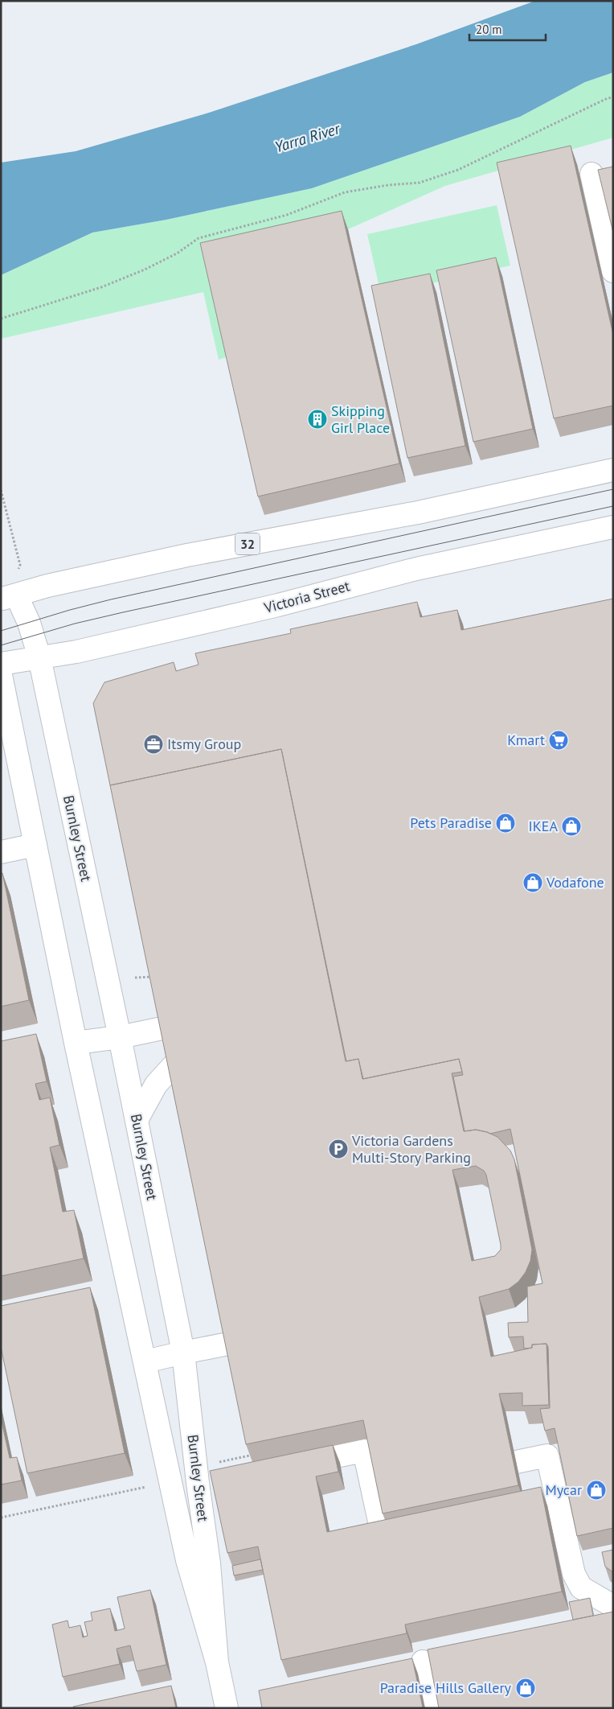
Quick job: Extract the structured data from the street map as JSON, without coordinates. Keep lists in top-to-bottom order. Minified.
{"streets":{"main road":["32","Victoria Street","Burnley Street"]},"crossings":[["32","Burnley Street"],["Victoria Street","Burnley Street"]],"water":["Yarra River"],"places":{"building":["Skipping Girl Place"],"supermarket":["Kmart"],"office":["Itsmy Group"],"shop":["Pets Paradise","IKEA","Vodafone","Mycar","Paradise Hills Gallery"],"parking":["Victoria Gardens Multi-Story Parking"]},"scale_bar":"20 m"}
